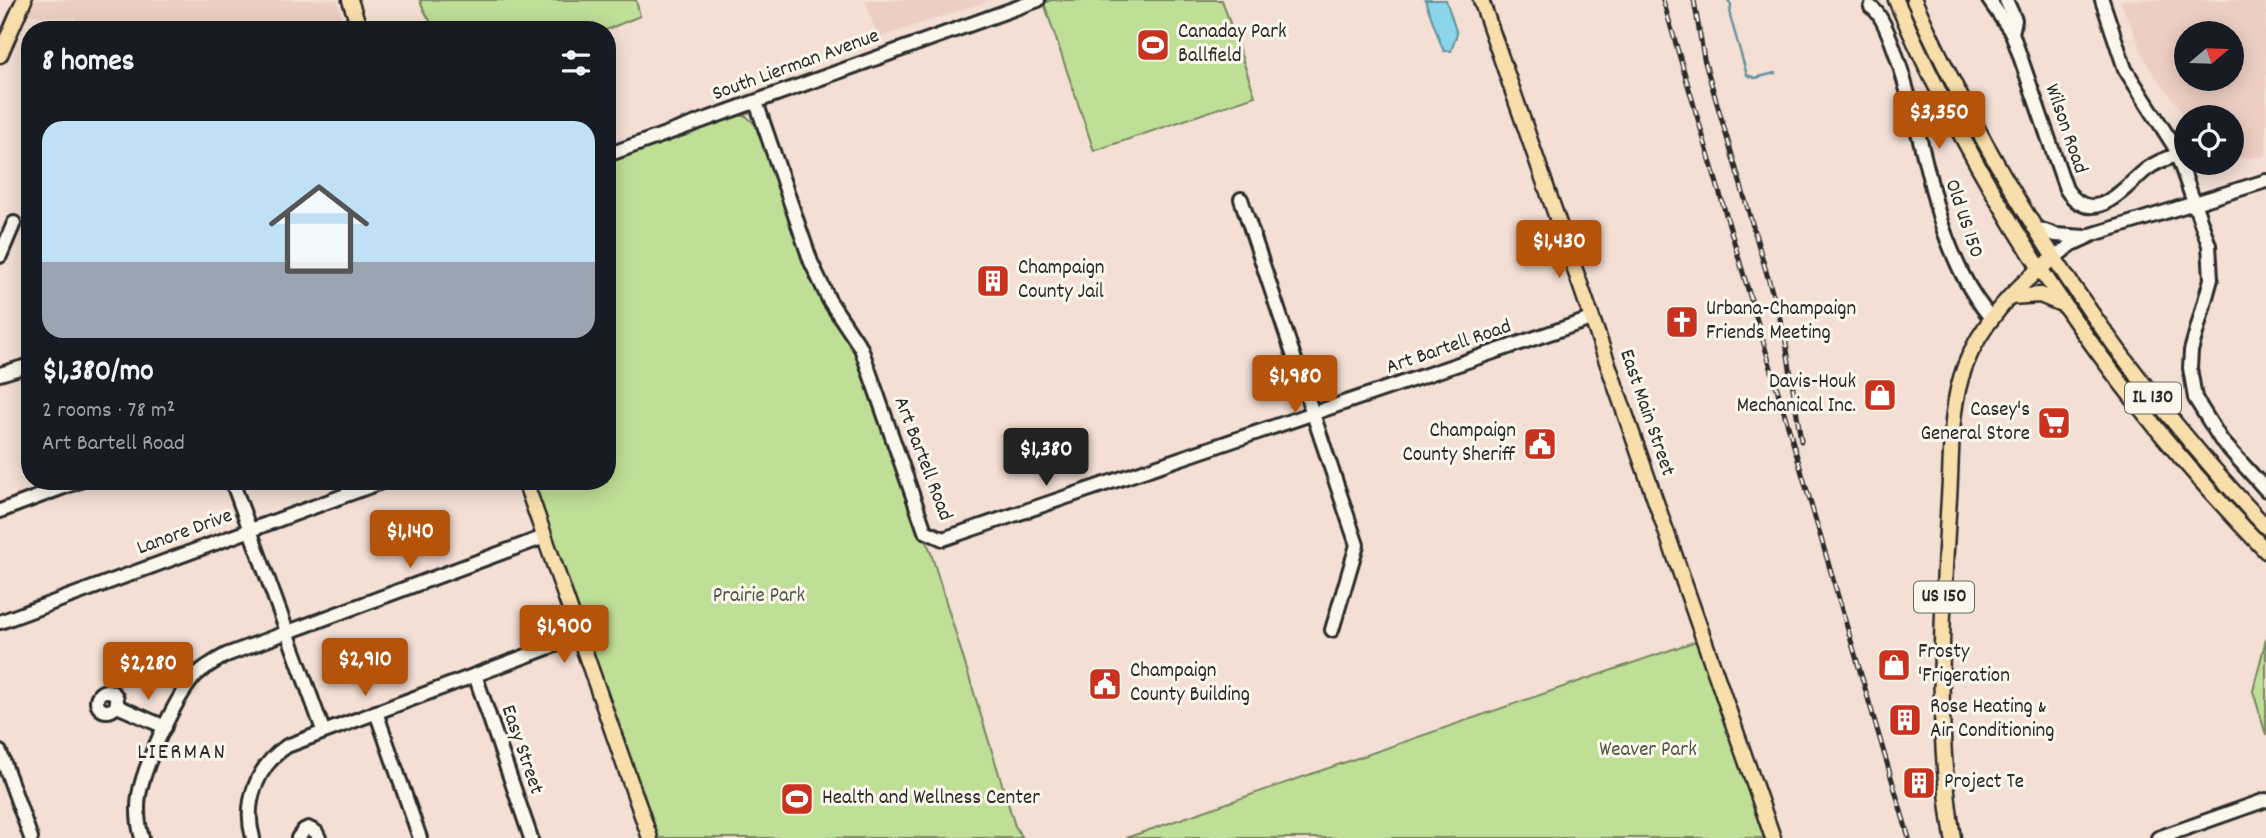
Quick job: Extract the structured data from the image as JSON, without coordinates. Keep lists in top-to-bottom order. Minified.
{"streets":{"main road":["IL 130","East Main Street","US 150"],"street":["South Lierman Avenue","Wilson Road","Old US 150","Art Bartell Road","Lanore Drive","Easy Street"]},"crossings":[["South Lierman Avenue","Art Bartell Road"],["Old US 150","US 150"],["Art Bartell Road","East Main Street"],["IL 130","US 150"]],"districts":["LIERMAN"],"parks":["Prairie Park","Weaver Park"],"places":{"sports":["Canaday Park Ballfield","Health and Wellness Center"],"building":["Champaign County Jail","Rose Heating & Air Conditioning","Project Te"],"church":["Urbana-Champaign Friends Meeting"],"shop":["Davis-Houk Mechanical Inc.","Frosty 'Frigeration"],"supermarket":["Casey's General Store"],"public building":["Champaign County Sheriff","Champaign County Building"]},"north":"right","page":{"heading":"8 homes","price":["$3,350","$1,430","$1,980","$1,380","$1,140","$1,900","$2,910","$2,280"],"list":[{"name":"$1,380/mo","note":"2 rooms · 78 m² · Art Bartell Road"}]}}
